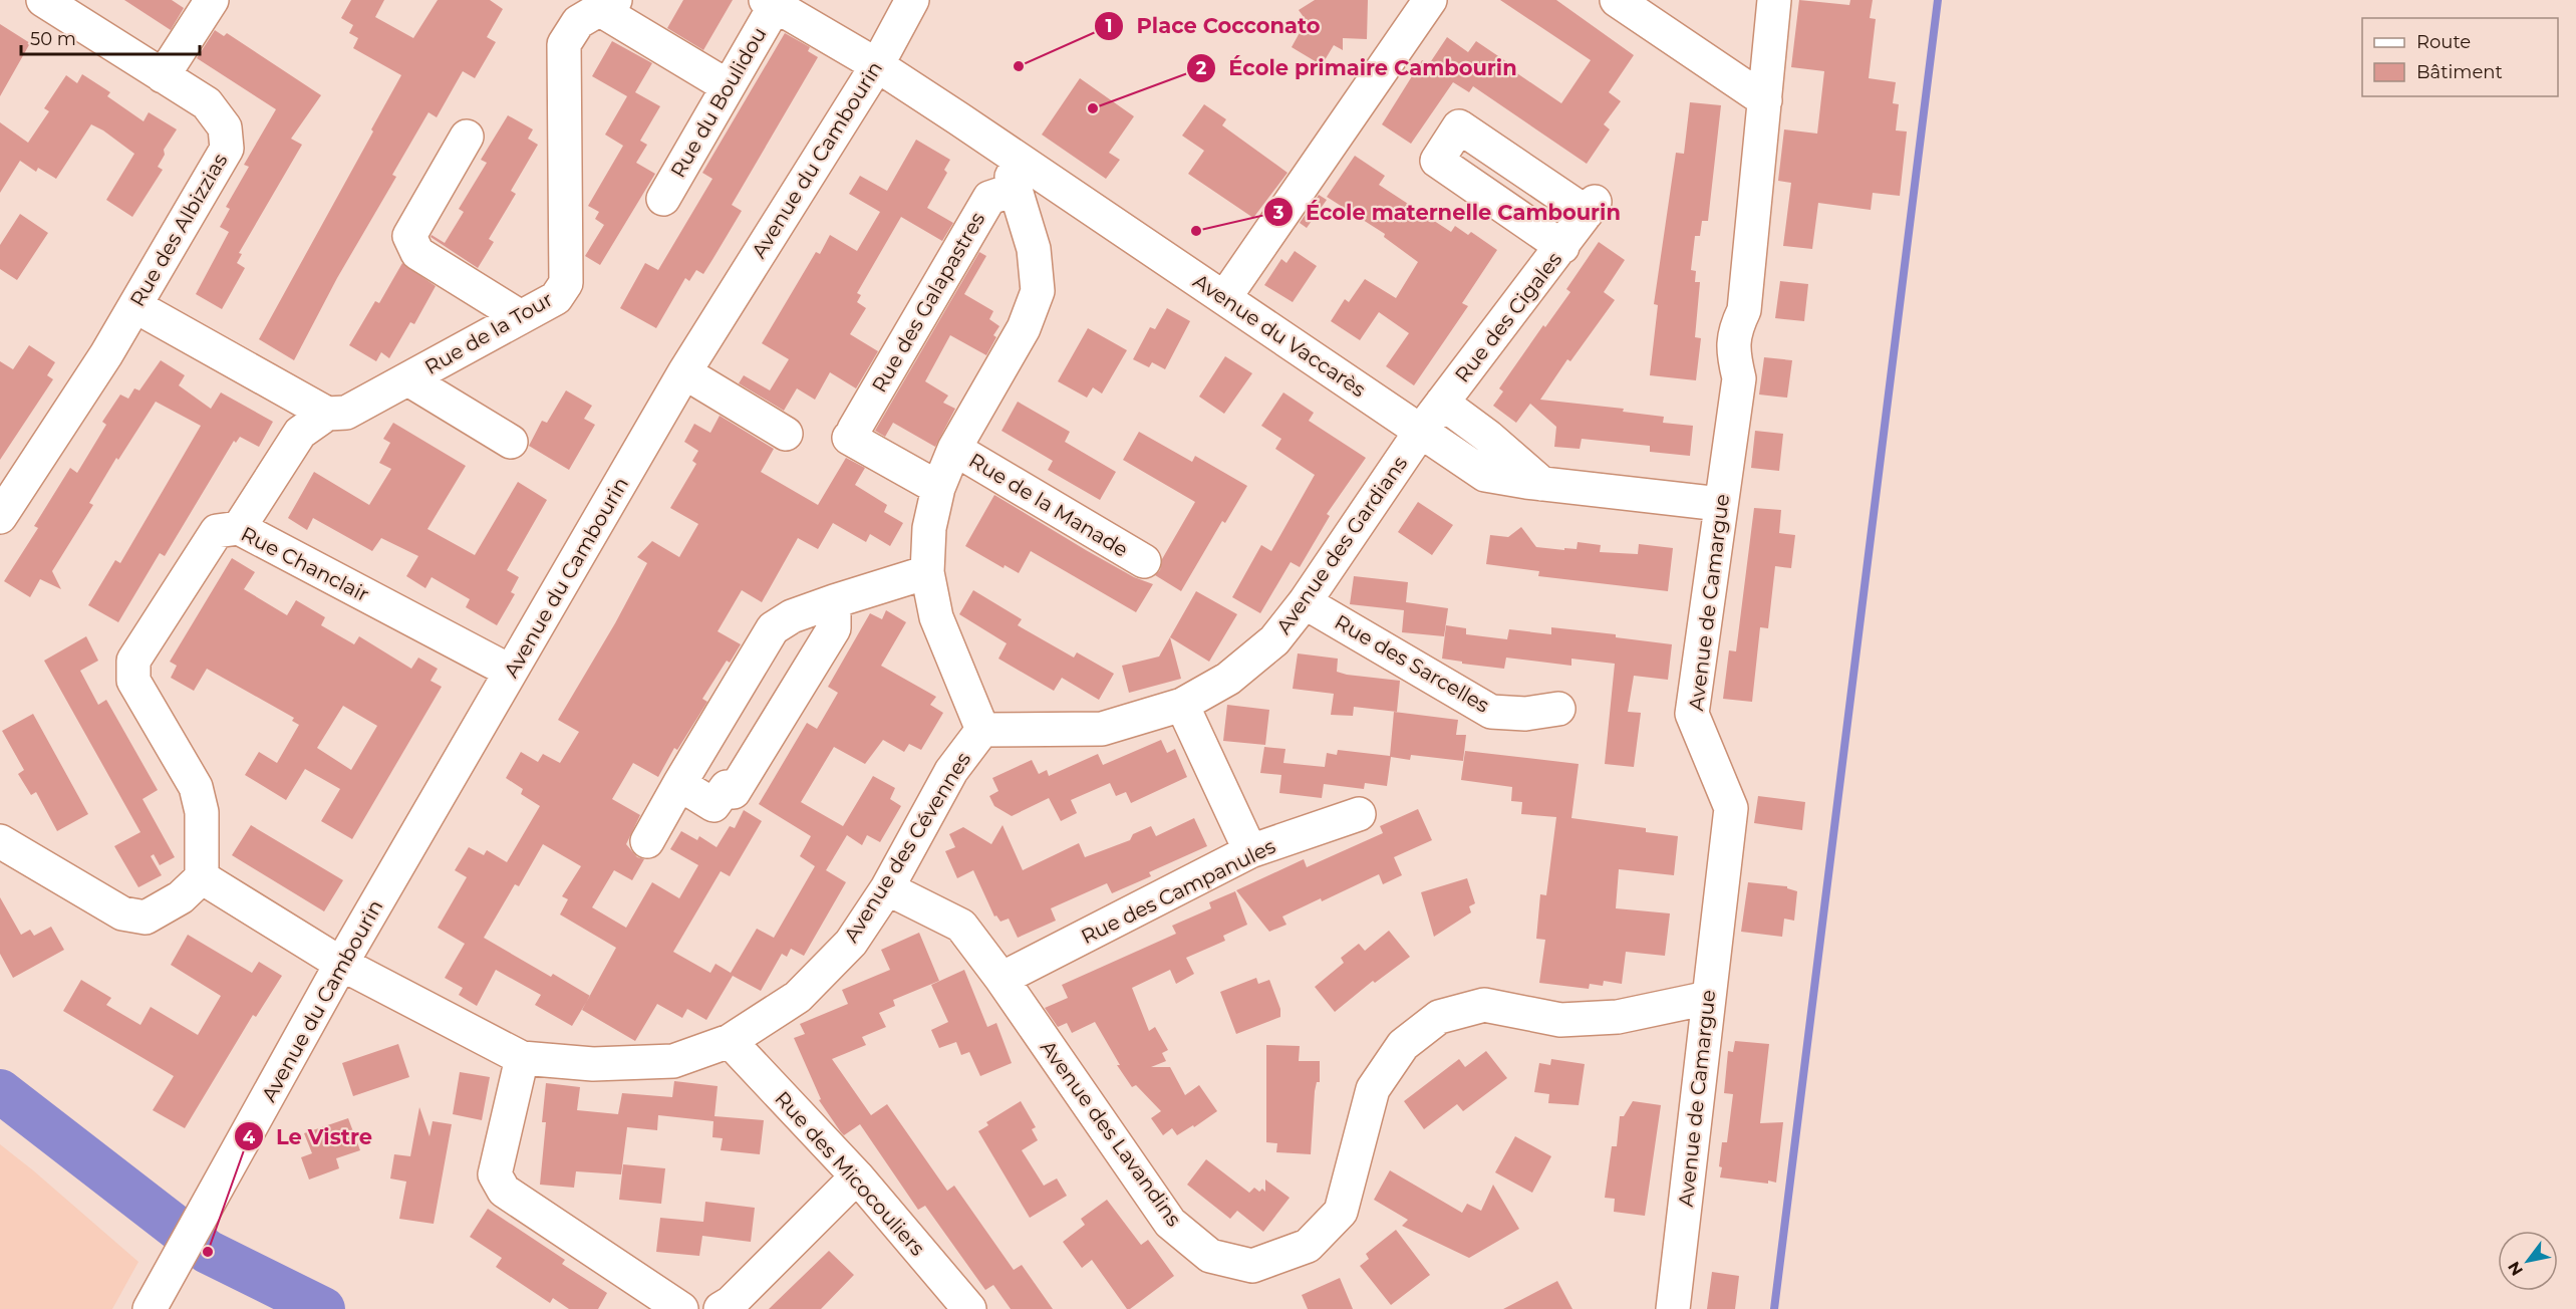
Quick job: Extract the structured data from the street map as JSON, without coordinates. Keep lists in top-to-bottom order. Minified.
{"streets":{"street":["Rue du Boulidou","Avenue du Cambourin","Rue des Albizzias","Rue des Galapastres","Rue des Cigales","Rue de la Tour","Avenue du Vaccarès","Rue de la Manade","Avenue des Gardians","Rue Chanclair","Avenue de Camargue","Rue des Sarcelles","Avenue des Cévennes","Rue des Campanules","Avenue des Lavandins","Rue des Micocouliers"]},"crossings":[["Avenue du Cambourin","Avenue du Vaccarès"],["Avenue du Cambourin","Rue Chanclair"],["Avenue du Cambourin","Avenue des Cévennes"],["Rue des Galapastres","Avenue du Vaccarès"],["Rue des Cigales","Avenue du Vaccarès"],["Rue des Cigales","Avenue des Gardians"],["Rue de la Tour","Rue Chanclair"],["Avenue du Vaccarès","Avenue des Gardians"],["Avenue du Vaccarès","Avenue de Camargue"],["Avenue des Gardians","Rue des Sarcelles"],["Avenue des Gardians","Avenue des Cévennes"],["Avenue de Camargue","Avenue des Lavandins"],["Avenue des Cévennes","Avenue des Lavandins"],["Avenue des Cévennes","Rue des Micocouliers"],["Rue des Campanules","Avenue des Lavandins"]],"places":["Place Cocconato","École primaire Cambourin","École maternelle Cambourin","Le Vistre"],"legend":["Route","Bâtiment"],"scale_bar":"50 m","north":"bottom left"}
